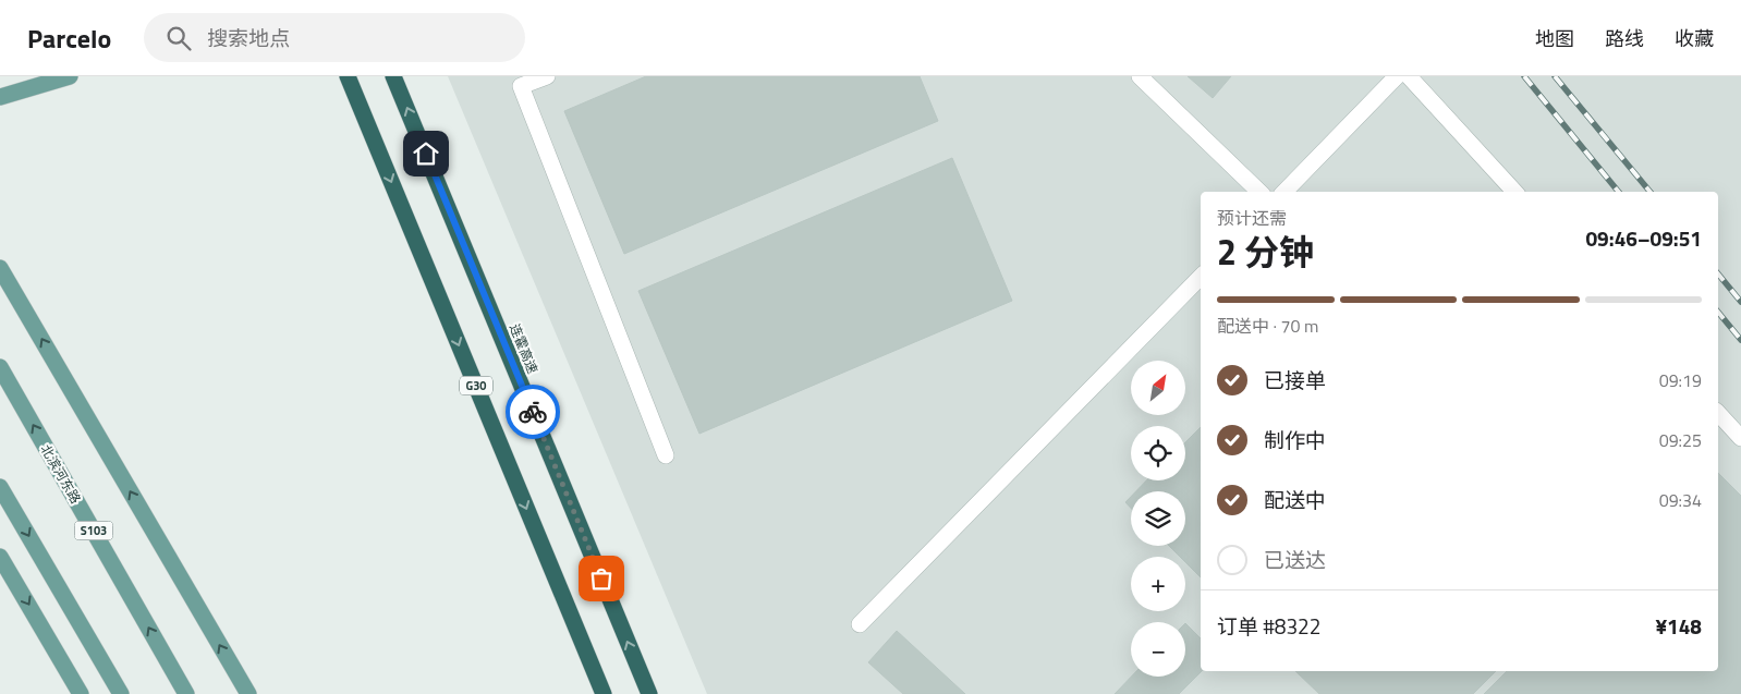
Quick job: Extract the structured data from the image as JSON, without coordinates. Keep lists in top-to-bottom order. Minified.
{"streets":{"highway":["连霍高速","G30"],"main road":["北滨河东路","S103"]},"north":"top right","page":{"header":"Parcelo","search":"搜索地点","nav":["地图","路线","收藏"],"heading":["2 分钟","预计还需","09:46–09:51"],"panel":["订单 #8322","¥148"],"bar":"配送中 · 70 m","list":[["已接单","09:19"],["制作中","09:25"],["配送中","09:34"],"已送达"],"map_buttons":["+","−"]}}
